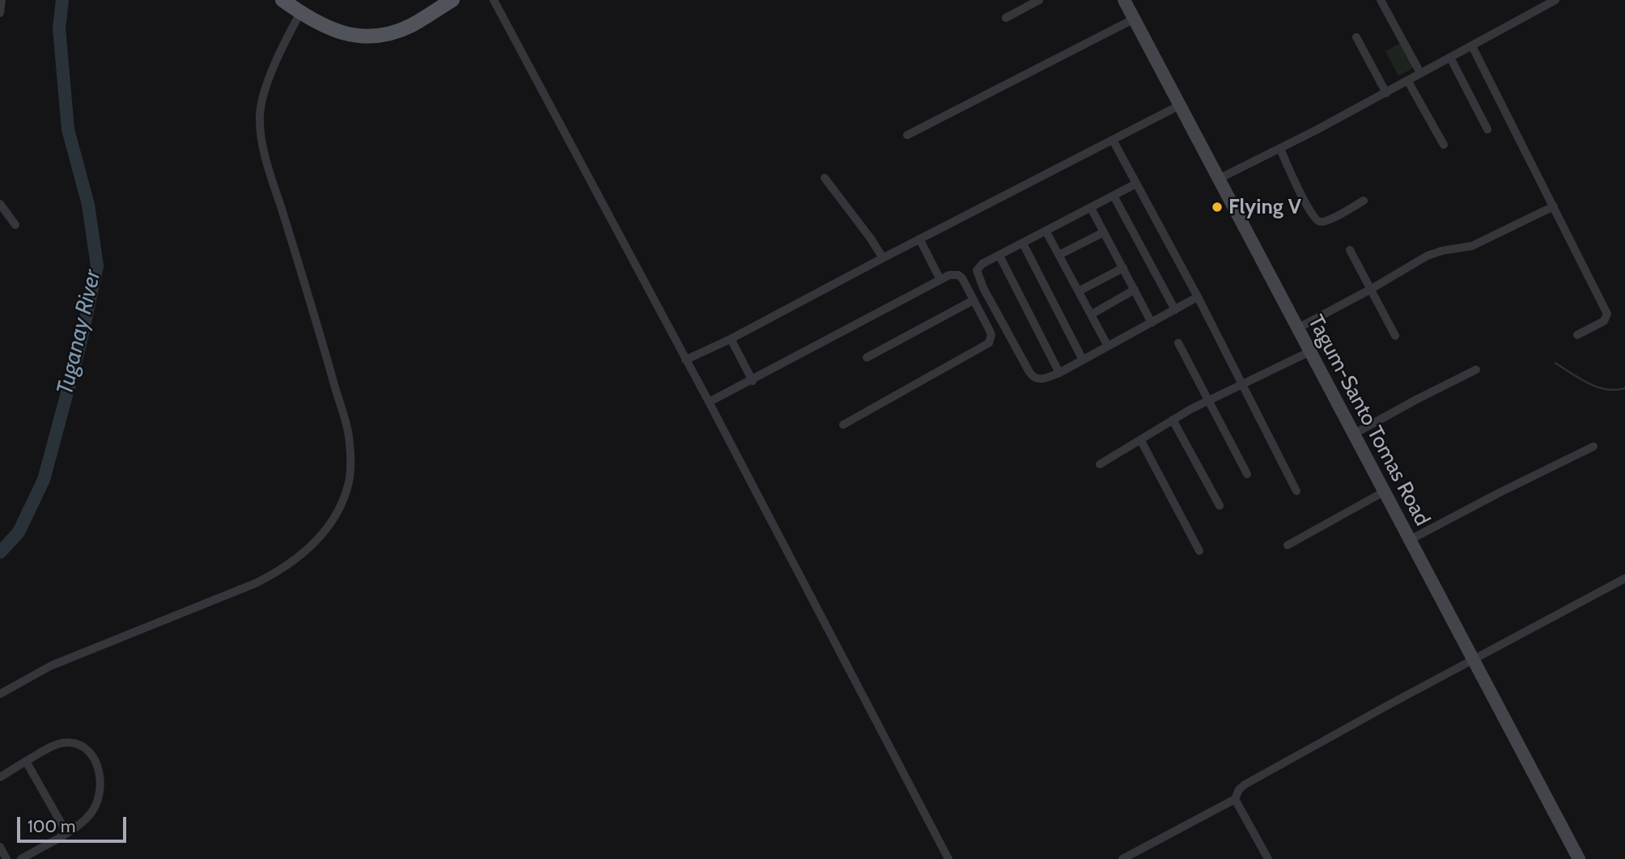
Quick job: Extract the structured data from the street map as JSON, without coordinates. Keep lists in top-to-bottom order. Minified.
{"streets":{"main road":["Tagum-Santo Tomas Road"]},"water":["Tuganay River"],"places":["Flying V"],"scale_bar":"100 m"}
